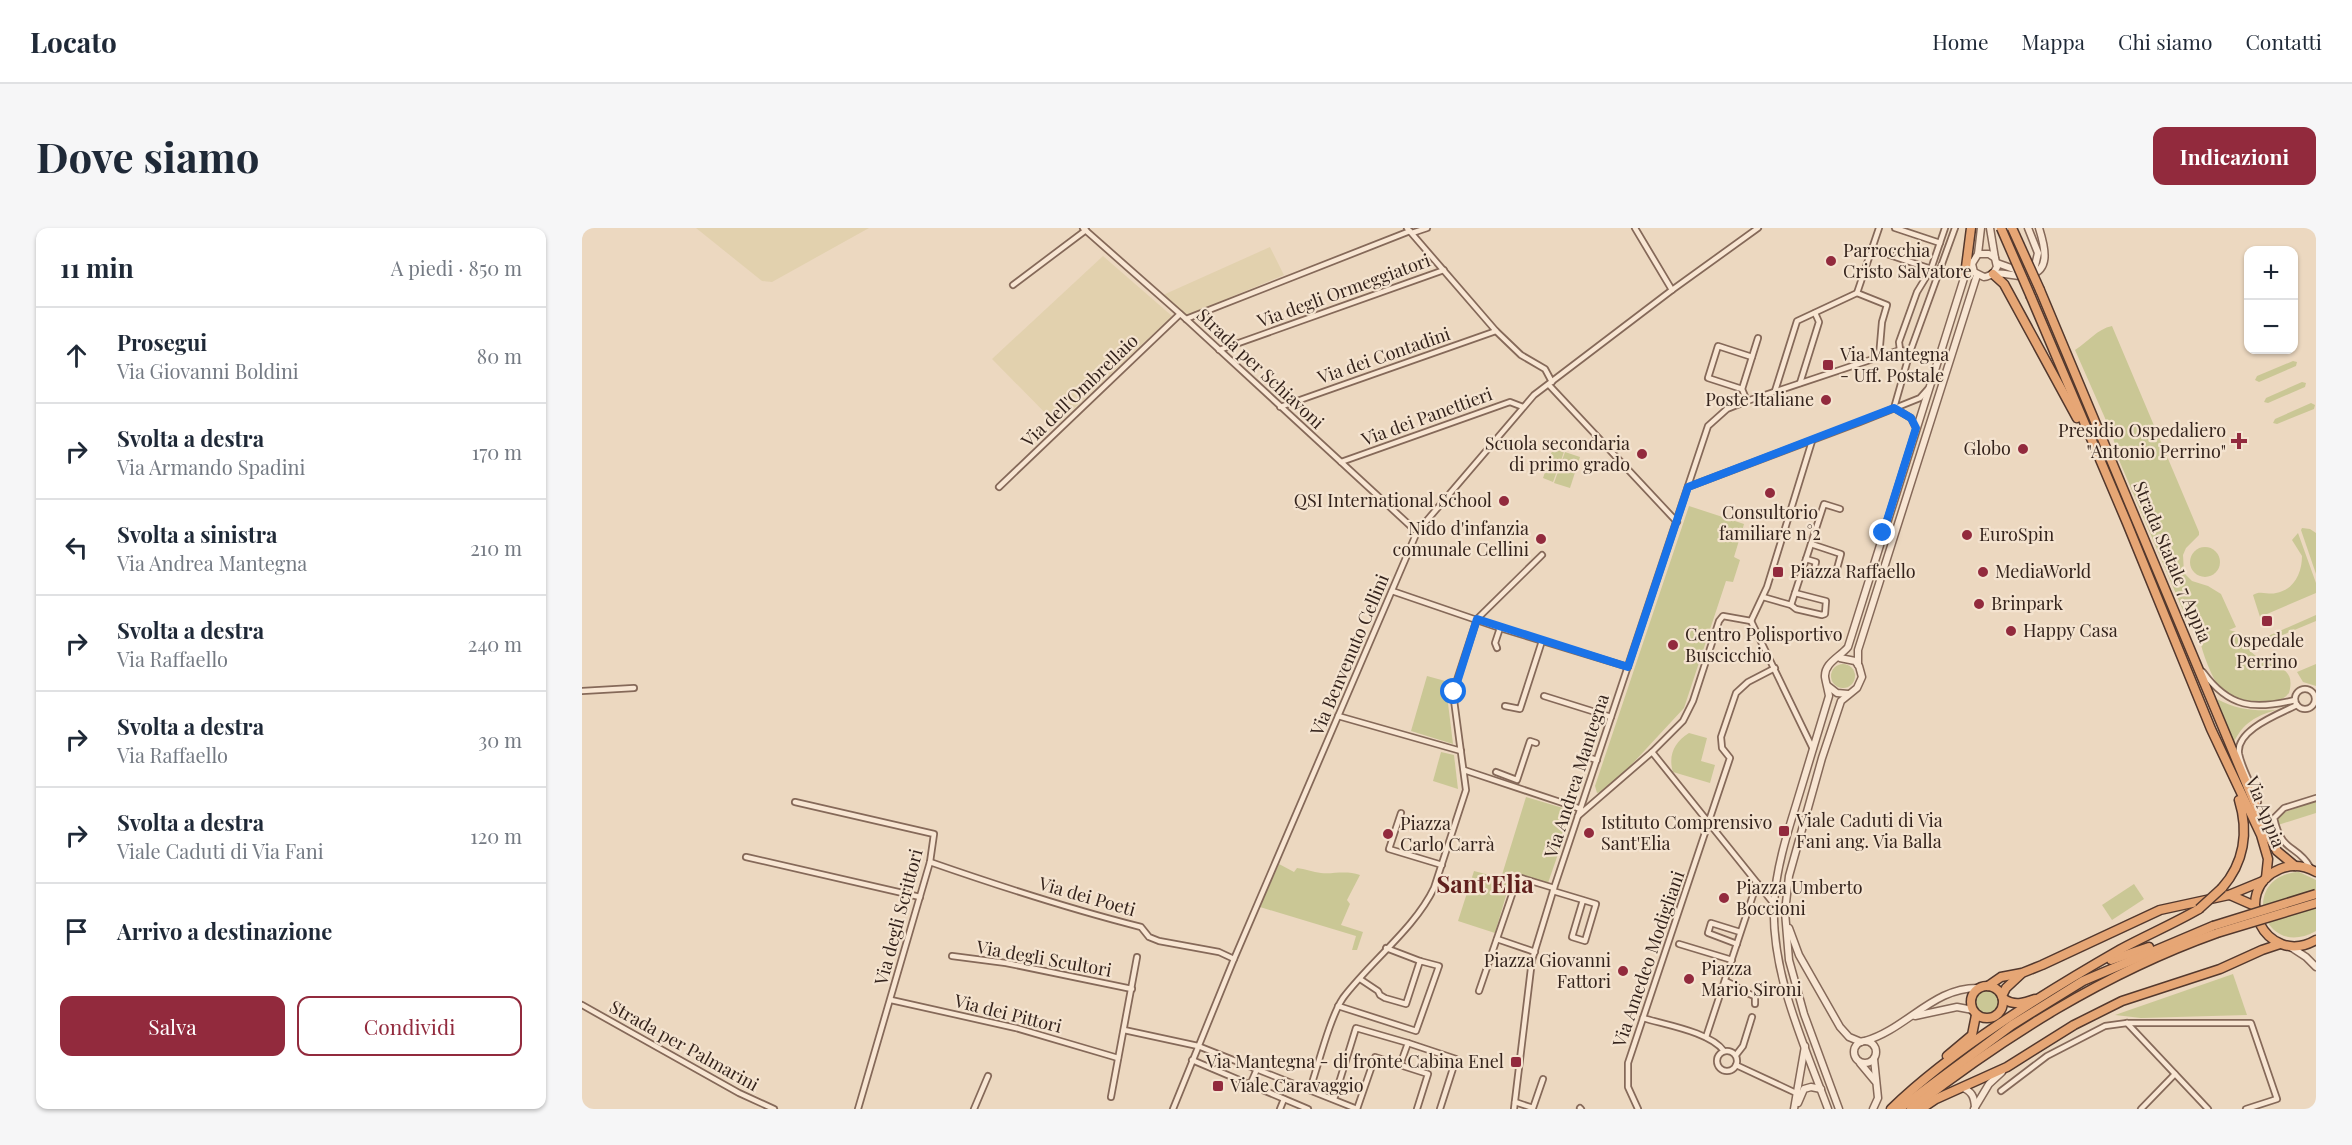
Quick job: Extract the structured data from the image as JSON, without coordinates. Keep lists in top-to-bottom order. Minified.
{"streets":{"highway":["Strada Statale 7 Appia","Via Appia"],"street":["Via degli Ormeggiatori","Via dei Contadini","Strada per Schiavoni","Via dell'Ombrellaio","Via dei Panettieri","Via Benvenuto Cellini","Via Andrea Mantegna","Via dei Poeti","Via degli Scrittori","Via degli Scultori","Via Amedeo Modigliani","Via dei Pittori","Strada per Palmarini"]},"crossings":[["Via degli Ormeggiatori","Strada per Schiavoni"],["Via dei Contadini","Strada per Schiavoni"],["Strada per Schiavoni","Via dell'Ombrellaio"],["Strada per Schiavoni","Via dei Panettieri"],["Strada per Schiavoni","Via Benvenuto Cellini"],["Via dei Panettieri","Via Benvenuto Cellini"],["Strada Statale 7 Appia","Via Appia"],["Via Benvenuto Cellini","Via dei Poeti"],["Via dei Poeti","Via degli Scrittori"],["Via degli Scrittori","Via dei Pittori"]],"districts":["Sant'Elia"],"places":{"other":["Parrocchia Cristo Salvatore","Poste Italiane","Globo","Scuola secondaria di primo grado","Consultorio familiare n°2","QSI International School","EuroSpin","Nido d'infanzia comunale Cellini","MediaWorld","Brinpark","Happy Casa","Centro Polisportivo Buscicchio","Istituto Comprensivo Sant'Elia","Piazza Carlo Carrà","Piazza Umberto Boccioni","Piazza Giovanni Fattori","Piazza Mario Sironi"],"transit":["Via Mantegna - Uff. Postale","Piazza Raffaello","Ospedale Perrino","Viale Caduti di Via Fani ang. Via Balla","Via Mantegna - di fronte Cabina Enel","Viale Caravaggio"],"health":["Presidio Ospedaliero \"Antonio Perrino\""]},"page":{"header":"Locato","nav":["Home","Mappa","Chi siamo","Contatti"],"buttons":["Indicazioni",["Salva","Condividi"]],"title":"Dove siamo","heading":["11 min","A piedi · 850 m"],"map_buttons":["+","−"],"list":[["Prosegui","Via Giovanni Boldini","80 m"],["Svolta a destra","Via Armando Spadini","170 m"],["Svolta a sinistra","Via Andrea Mantegna","210 m"],["Svolta a destra","Via Raffaello","240 m"],["Svolta a destra","Via Raffaello","30 m"],["Svolta a destra","Viale Caduti di Via Fani","120 m"],"Arrivo a destinazione"]}}
